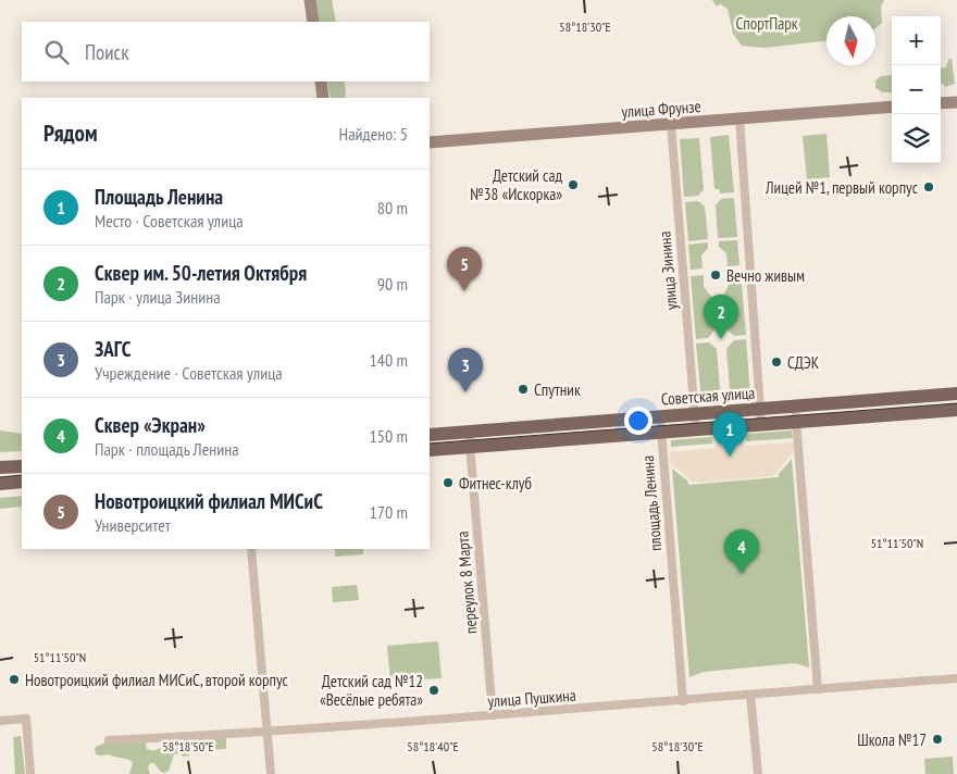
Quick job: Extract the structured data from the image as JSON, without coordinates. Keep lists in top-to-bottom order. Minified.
{"streets":{"main road":["Советская улица"],"street":["улица Фрунзе","улица Зинина","площадь Ленина","переулок 8 Марта","улица Пушкина"]},"crossings":[["улица Фрунзе","улица Зинина"],["улица Зинина","Советская улица"],["Советская улица","площадь Ленина"],["Советская улица","переулок 8 Марта"],["площадь Ленина","улица Пушкина"],["переулок 8 Марта","улица Пушкина"]],"parks":["СпортПарк"],"places":["Детский сад №38 «Искорка»","Лицей №1, первый корпус","Вечно живым","СДЭК","Спутник","Фитнес-клуб","Новотроицкий филиал МИСиС, второй корпус","Детский сад №12 «Весёлые ребята»","Школа №17"],"north":"bottom","page":{"map_buttons":["+","−"],"search":"Поиск","heading":["Рядом","Найдено: 5"],"list":[{"mark":"1","name":"Площадь Ленина","note":"Место · Советская улица","value":"80 m"},{"mark":"2","name":"Сквер им. 50-летия Октября","note":"Парк · улица Зинина","value":"90 m"},{"mark":"3","name":"ЗАГС","note":"Учреждение · Советская улица","value":"140 m"},{"mark":"4","name":"Сквер «Экран»","note":"Парк · площадь Ленина","value":"150 m"},{"mark":"5","name":"Новотроицкий филиал МИСиС","note":"Университет","value":"170 m"}],"pins":["5","2","3","1","4"]},"coordinates":["58°18'30\"E","51°11'50\"N","58°18'50\"E","58°18'40\"E"]}
